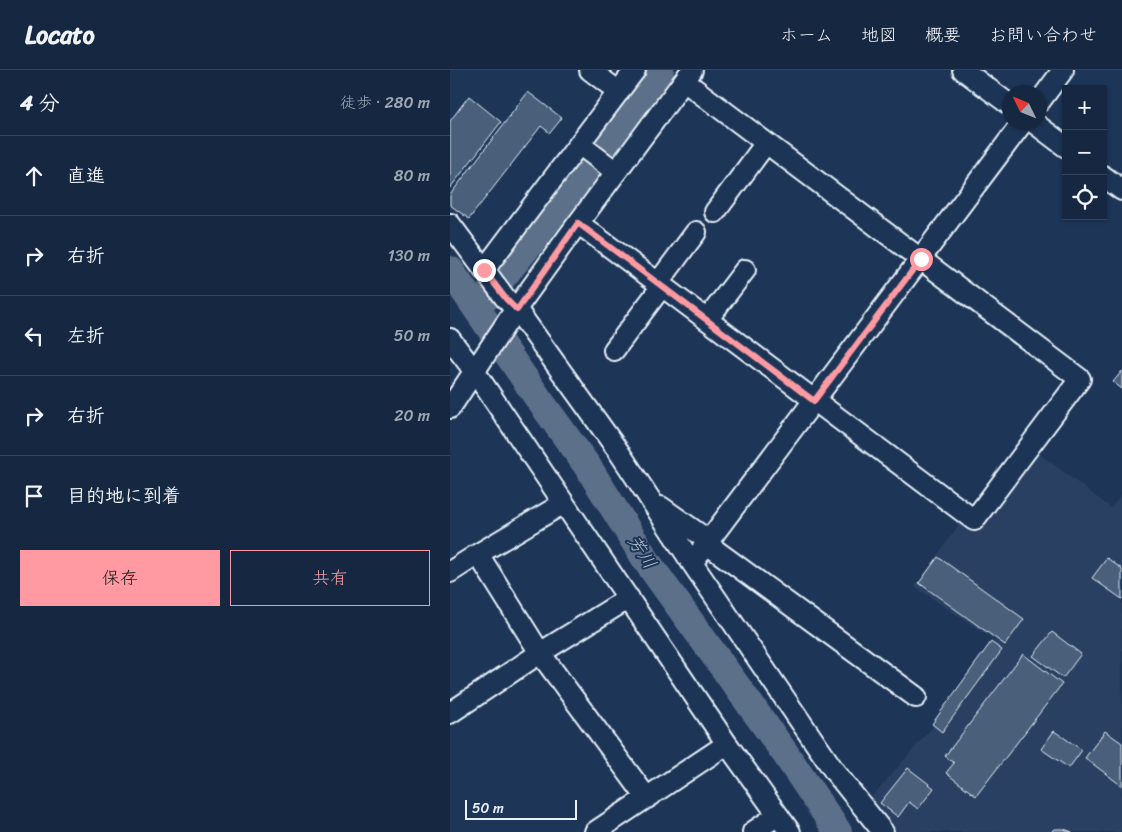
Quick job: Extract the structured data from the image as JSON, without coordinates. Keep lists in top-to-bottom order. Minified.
{"water":["芳川"],"scale_bar":"50 m","north":"top left","page":{"header":"Locato","nav":["ホーム","地図","概要","お問い合わせ"],"heading":["4 分","徒歩 · 280 m"],"map_buttons":["+","−"],"list":[["直進","80 m"],["右折","130 m"],["左折","50 m"],["右折","20 m"],"目的地に到着"],"buttons":["保存","共有"],"scale":"50 m"}}
